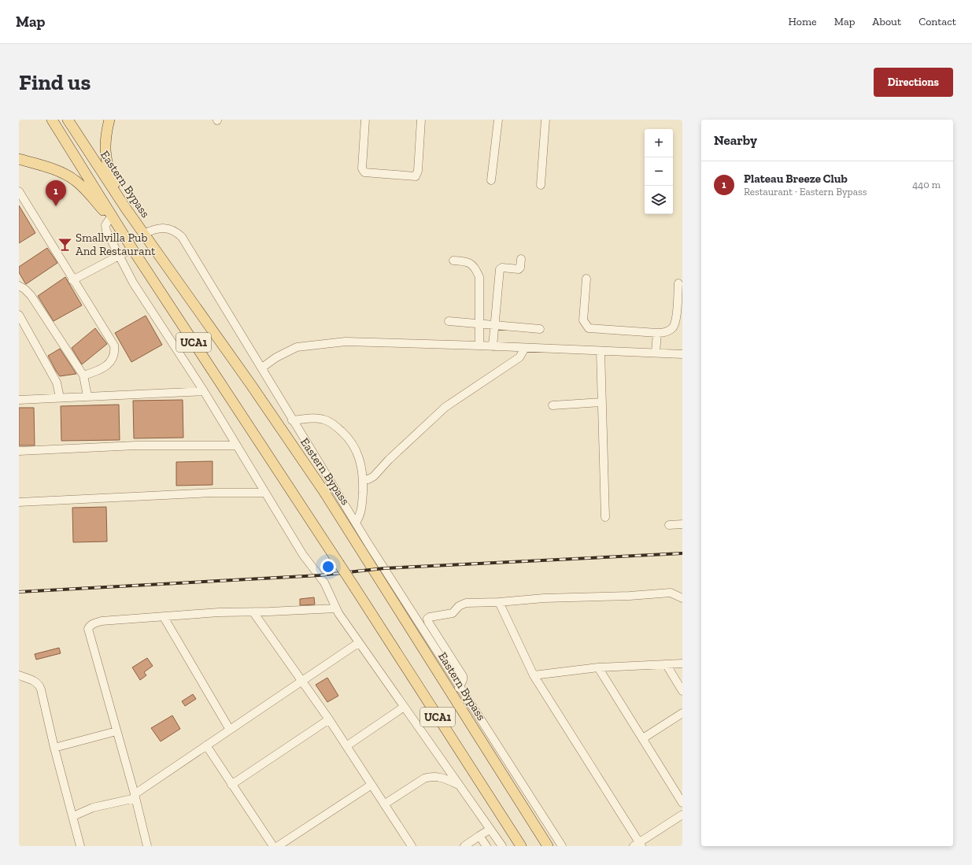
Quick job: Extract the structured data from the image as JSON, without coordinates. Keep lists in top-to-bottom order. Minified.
{"streets":{"main road":["Eastern Bypass","UCA1"]},"places":{"bar":["Smallvilla Pub And Restaurant"]},"page":{"header":"Map","nav":["Home","Map","About","Contact"],"buttons":"Directions","title":"Find us","heading":"Nearby","map_buttons":["+","−"],"list":[{"mark":"1","name":"Plateau Breeze Club","note":"Restaurant · Eastern Bypass","value":"440 m"}],"pins":"1"}}
